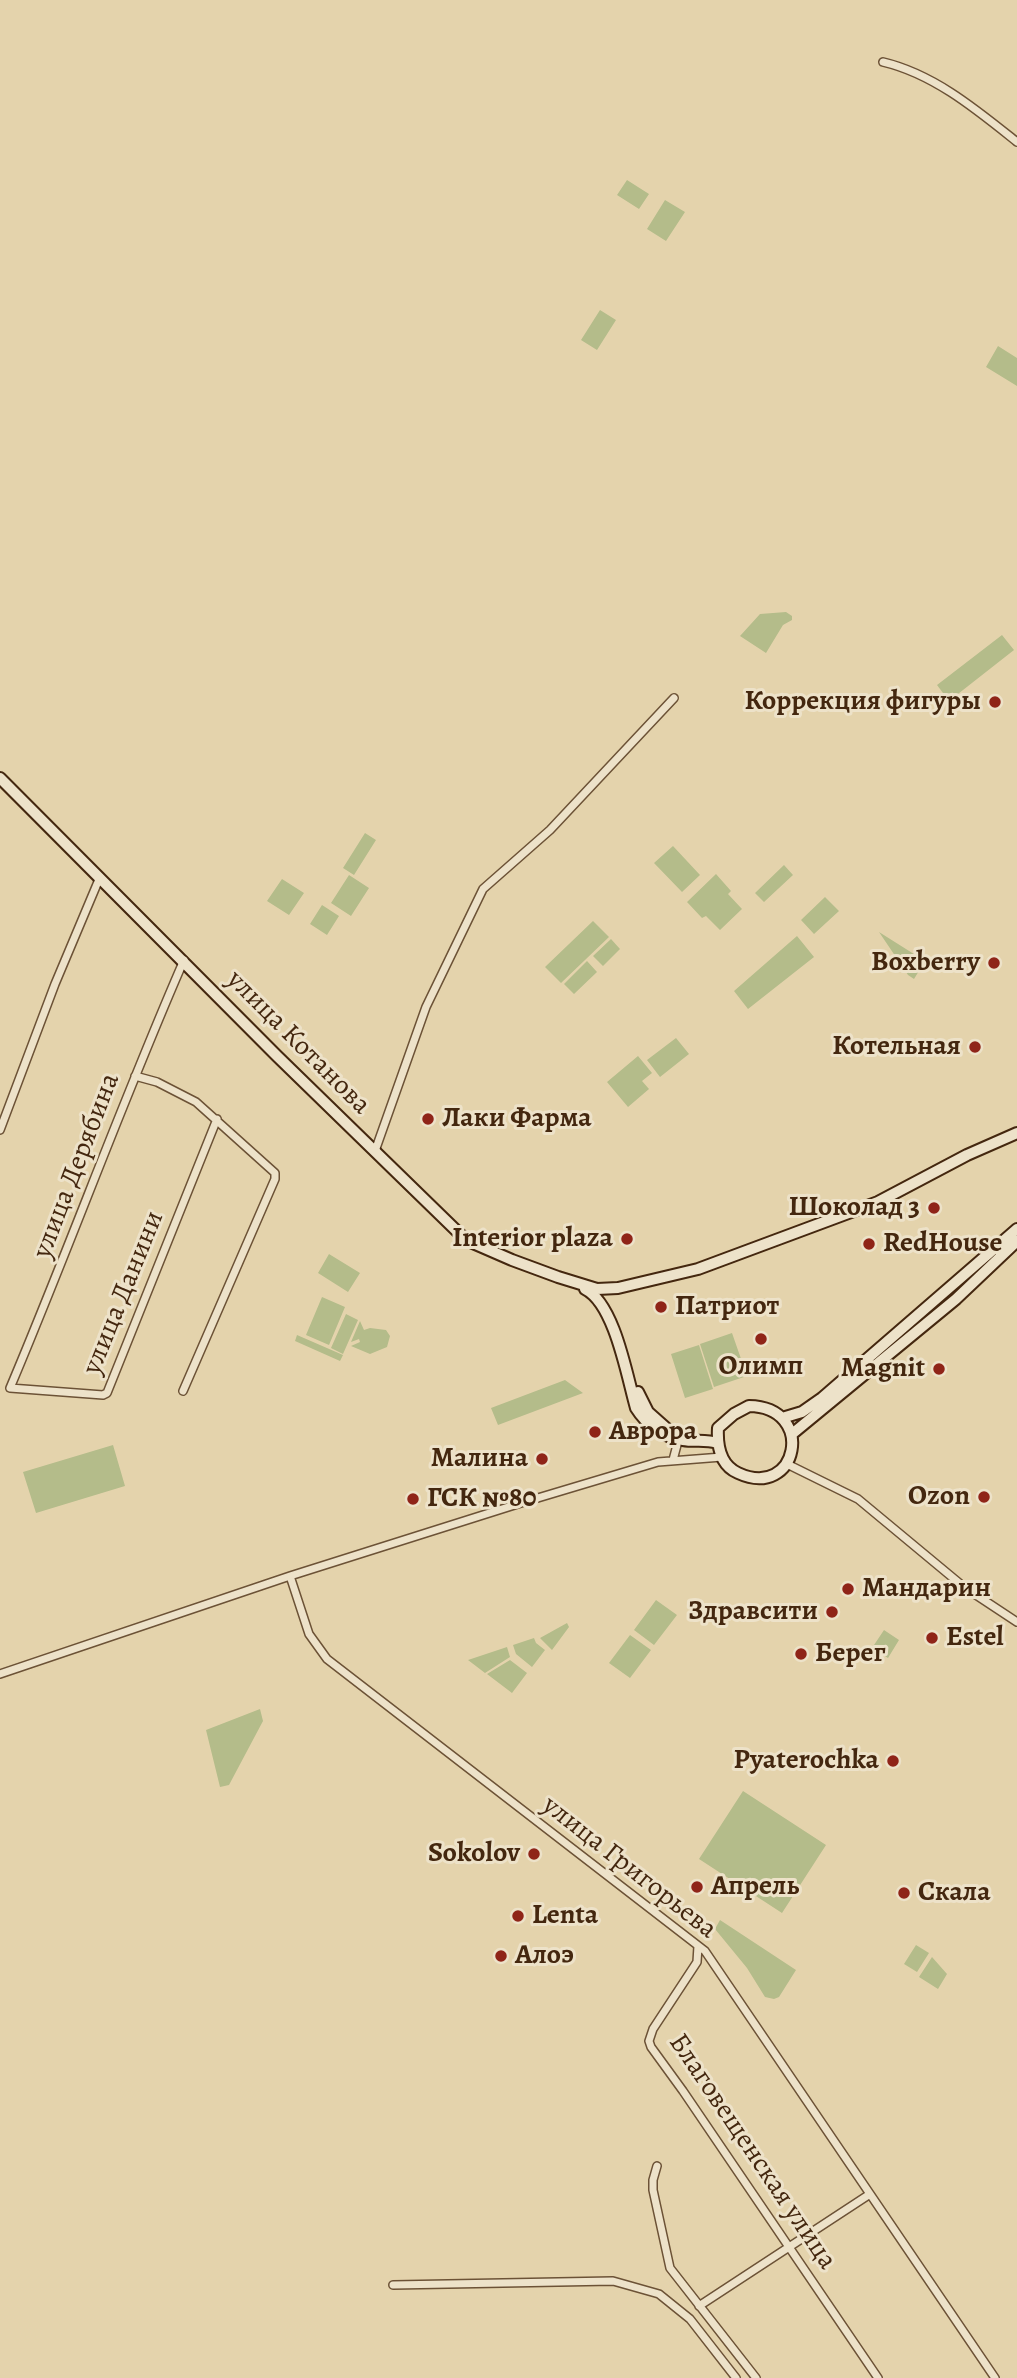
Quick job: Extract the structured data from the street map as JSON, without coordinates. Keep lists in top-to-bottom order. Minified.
{"streets":{"street":["улица Котанова","улица Дерябина","улица Данини","улица Григорьева","Благовещенская улица"]},"crossings":[["улица Котанова","улица Дерябина"],["улица Дерябина","улица Данини"],["улица Григорьева","Благовещенская улица"]],"places":["Коррекция фигуры","Boxberry","Котельная","Лаки Фарма","Шоколад 3","Interior plaza","RedHouse","Патриот","Олимп","Magnit","Аврора","Малина","Ozon","ГСК №80","Мандарин","Здравсити","Estel","Берег","Pyaterochka","Sokolov","Апрель","Скала","Lenta","Алоэ"]}
